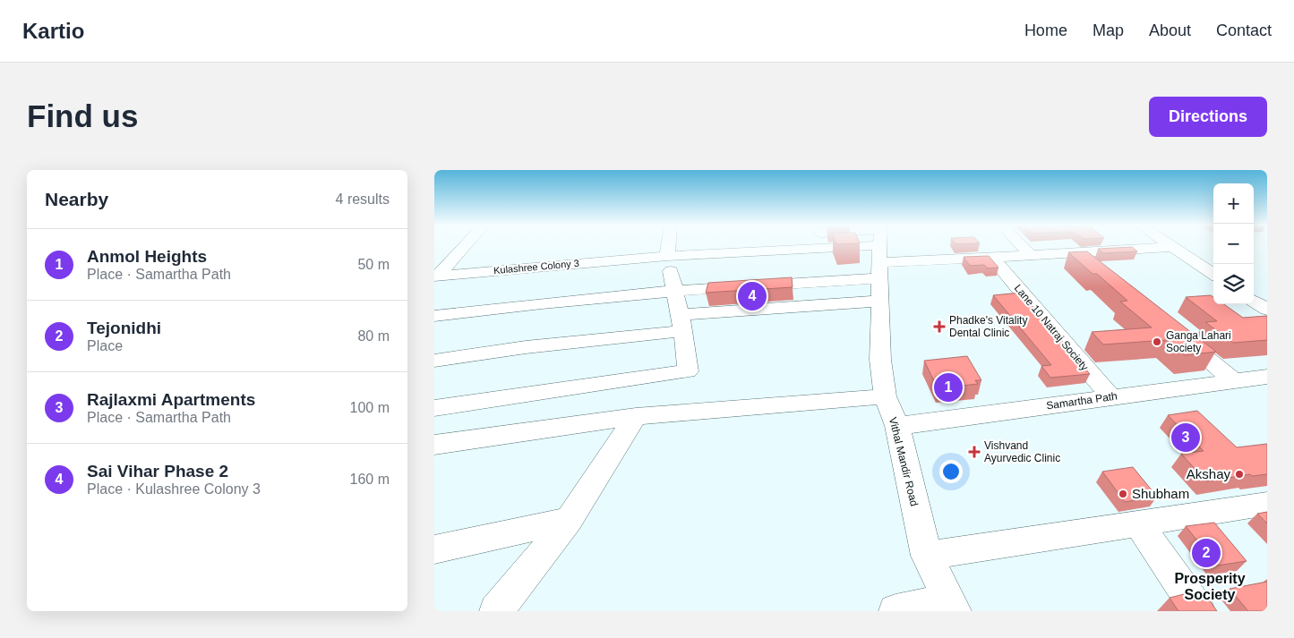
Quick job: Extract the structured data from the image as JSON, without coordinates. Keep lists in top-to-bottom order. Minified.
{"streets":{"street":["Kulashree Colony 3","Lane 10 Natraj Society","Samartha Path","Vithal Mandir Road"]},"crossings":[["Kulashree Colony 3","Vithal Mandir Road"],["Lane 10 Natraj Society","Samartha Path"],["Samartha Path","Vithal Mandir Road"]],"districts":["Prosperity Society"],"places":{"health":["Phadke's Vitality Dental Clinic","Vishvand Ayurvedic Clinic"],"other":["Ganga Lahari Society","Akshay","Shubham"]},"page":{"header":"Kartio","nav":["Home","Map","About","Contact"],"buttons":"Directions","title":"Find us","heading":["Nearby","4 results"],"map_buttons":["+","−"],"list":[{"mark":"1","name":"Anmol Heights","note":"Place · Samartha Path","value":"50 m"},{"mark":"2","name":"Tejonidhi","note":"Place","value":"80 m"},{"mark":"3","name":"Rajlaxmi Apartments","note":"Place · Samartha Path","value":"100 m"},{"mark":"4","name":"Sai Vihar Phase 2","note":"Place · Kulashree Colony 3","value":"160 m"}],"pins":["4","1","3","2"]}}
